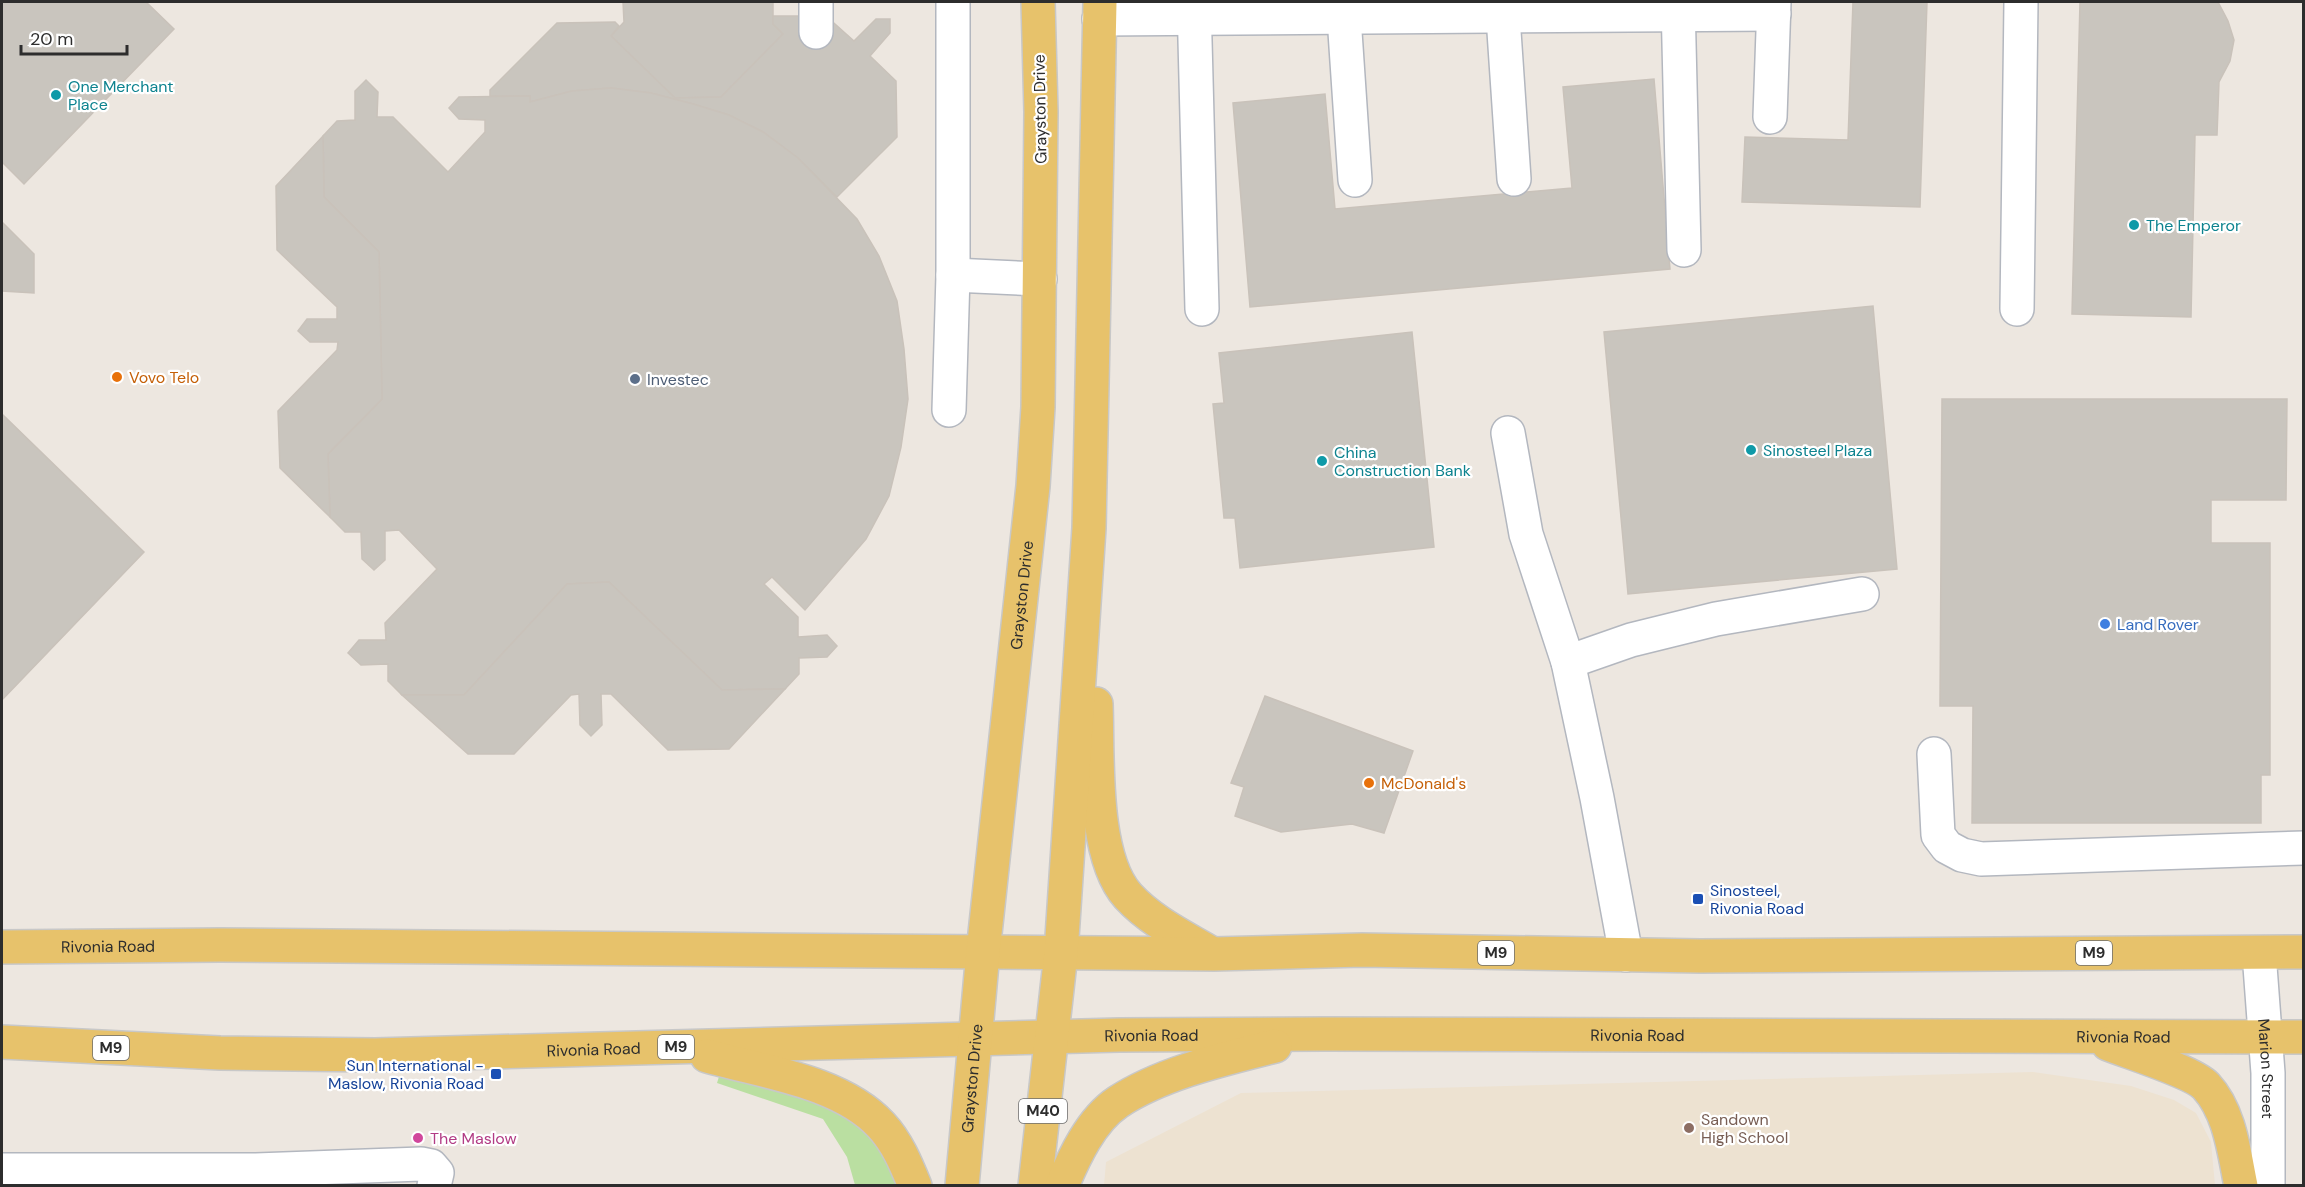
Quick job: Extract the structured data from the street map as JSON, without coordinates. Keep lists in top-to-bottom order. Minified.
{"streets":{"main road":["Grayston Drive","Rivonia Road","M9","M40"],"street":["Marion Street"]},"crossings":[["Grayston Drive","Rivonia Road"],["Rivonia Road","Marion Street"],["Rivonia Road","M40"]],"places":{"other":["One Merchant Place","The Emperor","Vovo Telo","Investec","Sinosteel Plaza","China Construction Bank","Land Rover","McDonald's","Sandown High School","The Maslow"],"transit":["Sinosteel, Rivonia Road","Sun International - Maslow, Rivonia Road"]},"scale_bar":"20 m"}
